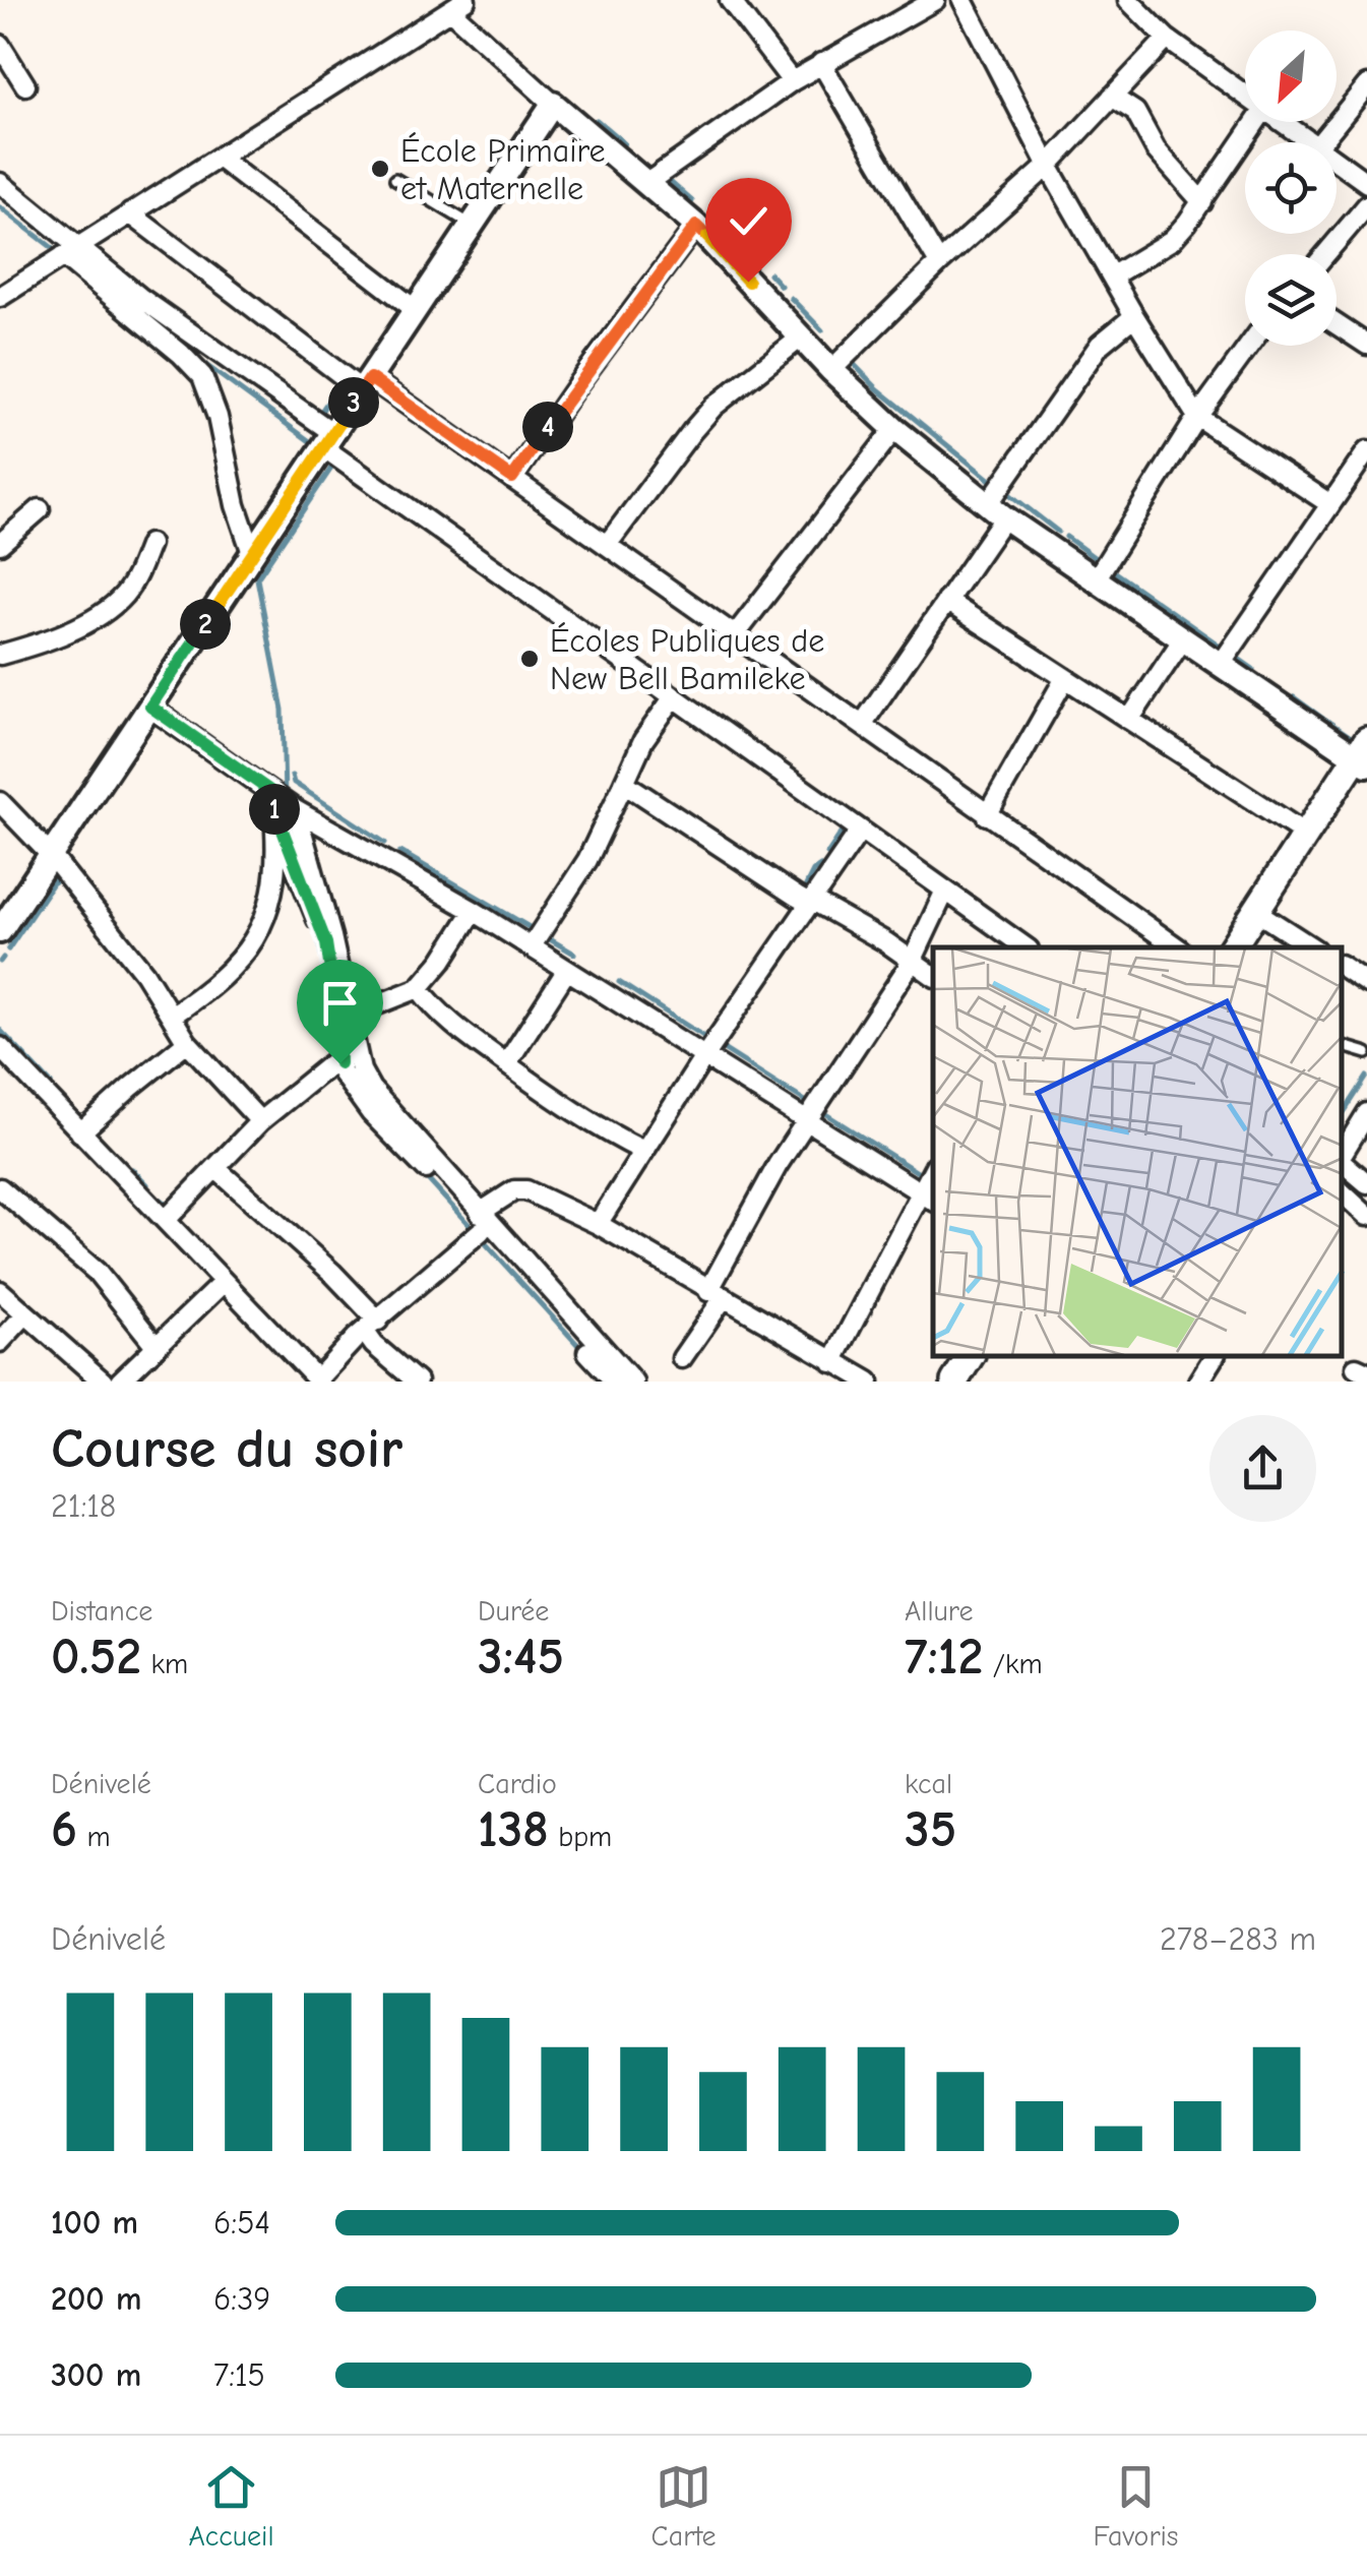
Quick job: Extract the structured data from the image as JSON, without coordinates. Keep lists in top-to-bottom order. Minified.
{"places":["École Primaire et Maternelle","Écoles Publiques de New Bell Bamileke"],"north":"bottom left","page":{"pins":["3","4","2","1"],"heading":["Course du soir","21:18"],"stats":[["Distance","0.52 km"],["Durée","3:45"],["Allure","7:12 /km"],["Dénivelé","6 m"],["Cardio","138 bpm"],["kcal","35"]],"chart":["Dénivelé","278–283 m"],"list":[{"name":"100 m","note":"6:54"},{"name":"200 m","note":"6:39"},{"name":"300 m","note":"7:15"}],"tabs":["Accueil","Carte","Favoris"]}}
